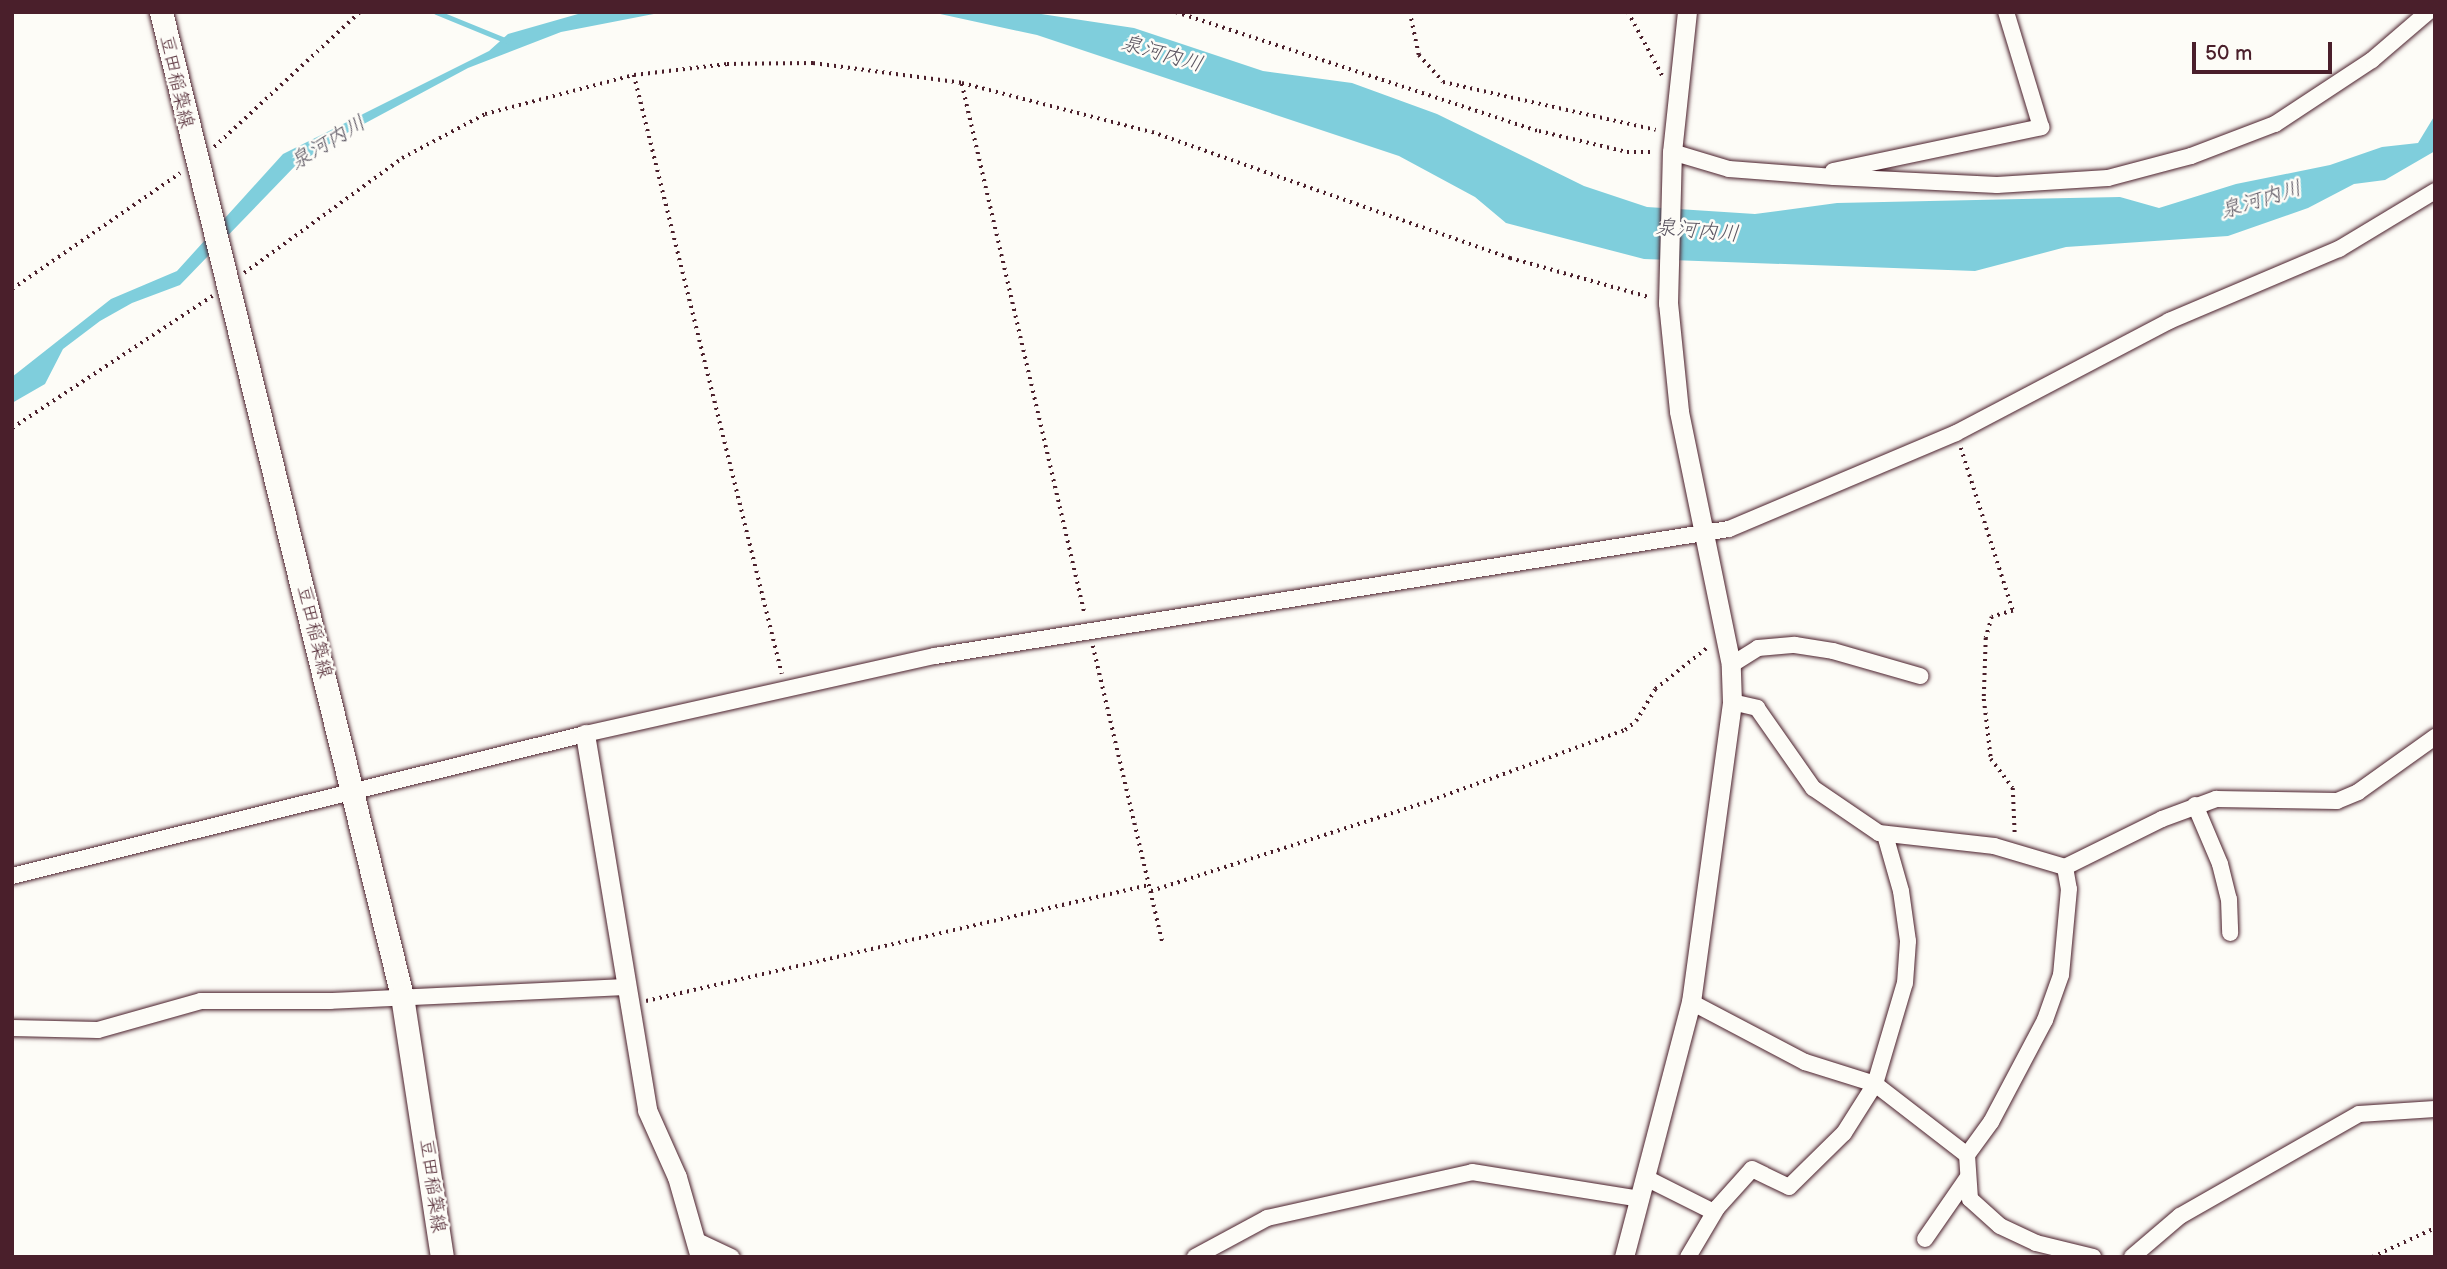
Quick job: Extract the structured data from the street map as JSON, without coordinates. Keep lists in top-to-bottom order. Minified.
{"streets":{"main road":["豆田稲築線"]},"water":["泉河内川"],"scale_bar":"50 m"}
